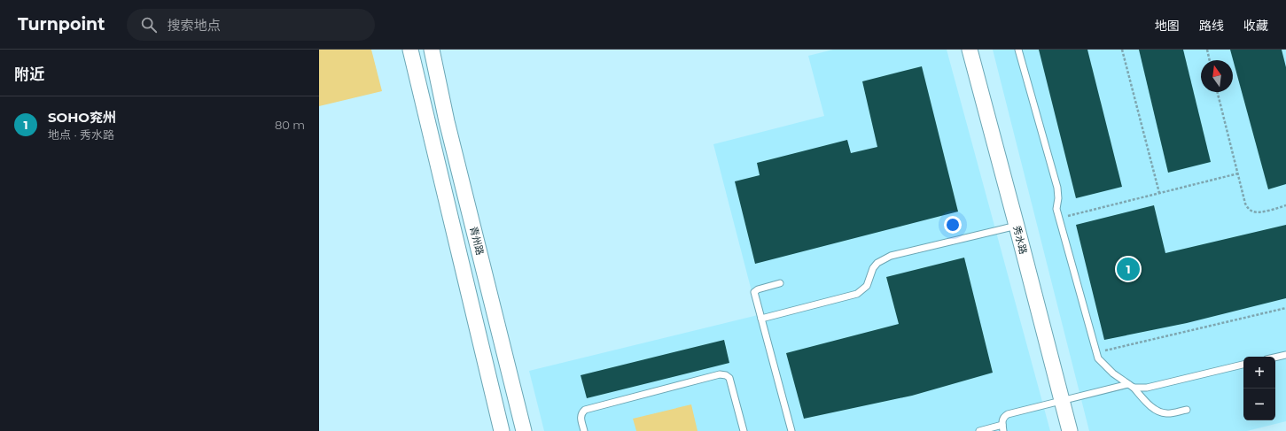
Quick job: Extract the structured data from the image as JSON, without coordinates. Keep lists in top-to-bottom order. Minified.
{"streets":{"street":["秀水路","青州路"]},"north":"top","page":{"header":"Turnpoint","search":"搜索地点","nav":["地图","路线","收藏"],"heading":"附近","list":[{"mark":"1","name":"SOHO兖州","note":"地点 · 秀水路","value":"80 m"}],"pins":"1","map_buttons":["+","−"]}}
